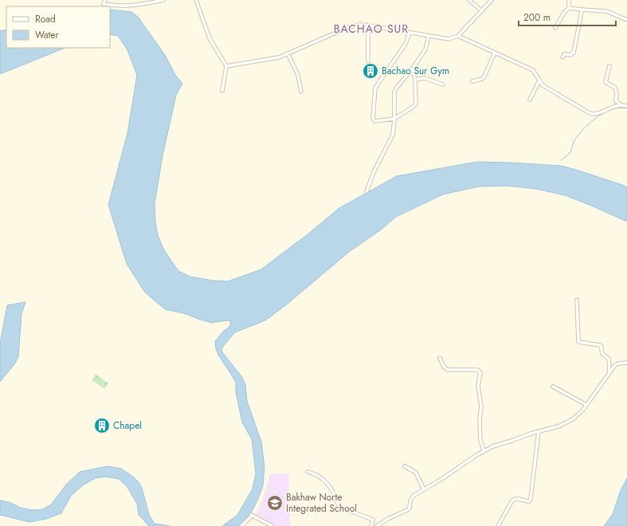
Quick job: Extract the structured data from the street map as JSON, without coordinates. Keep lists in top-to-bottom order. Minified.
{"districts":["BACHAO SUR"],"places":{"building":["Bachao Sur Gym","Chapel"],"school or university":["Bakhaw Norte Integrated School"]},"legend":["Road","Water"],"scale_bar":"200 m"}
